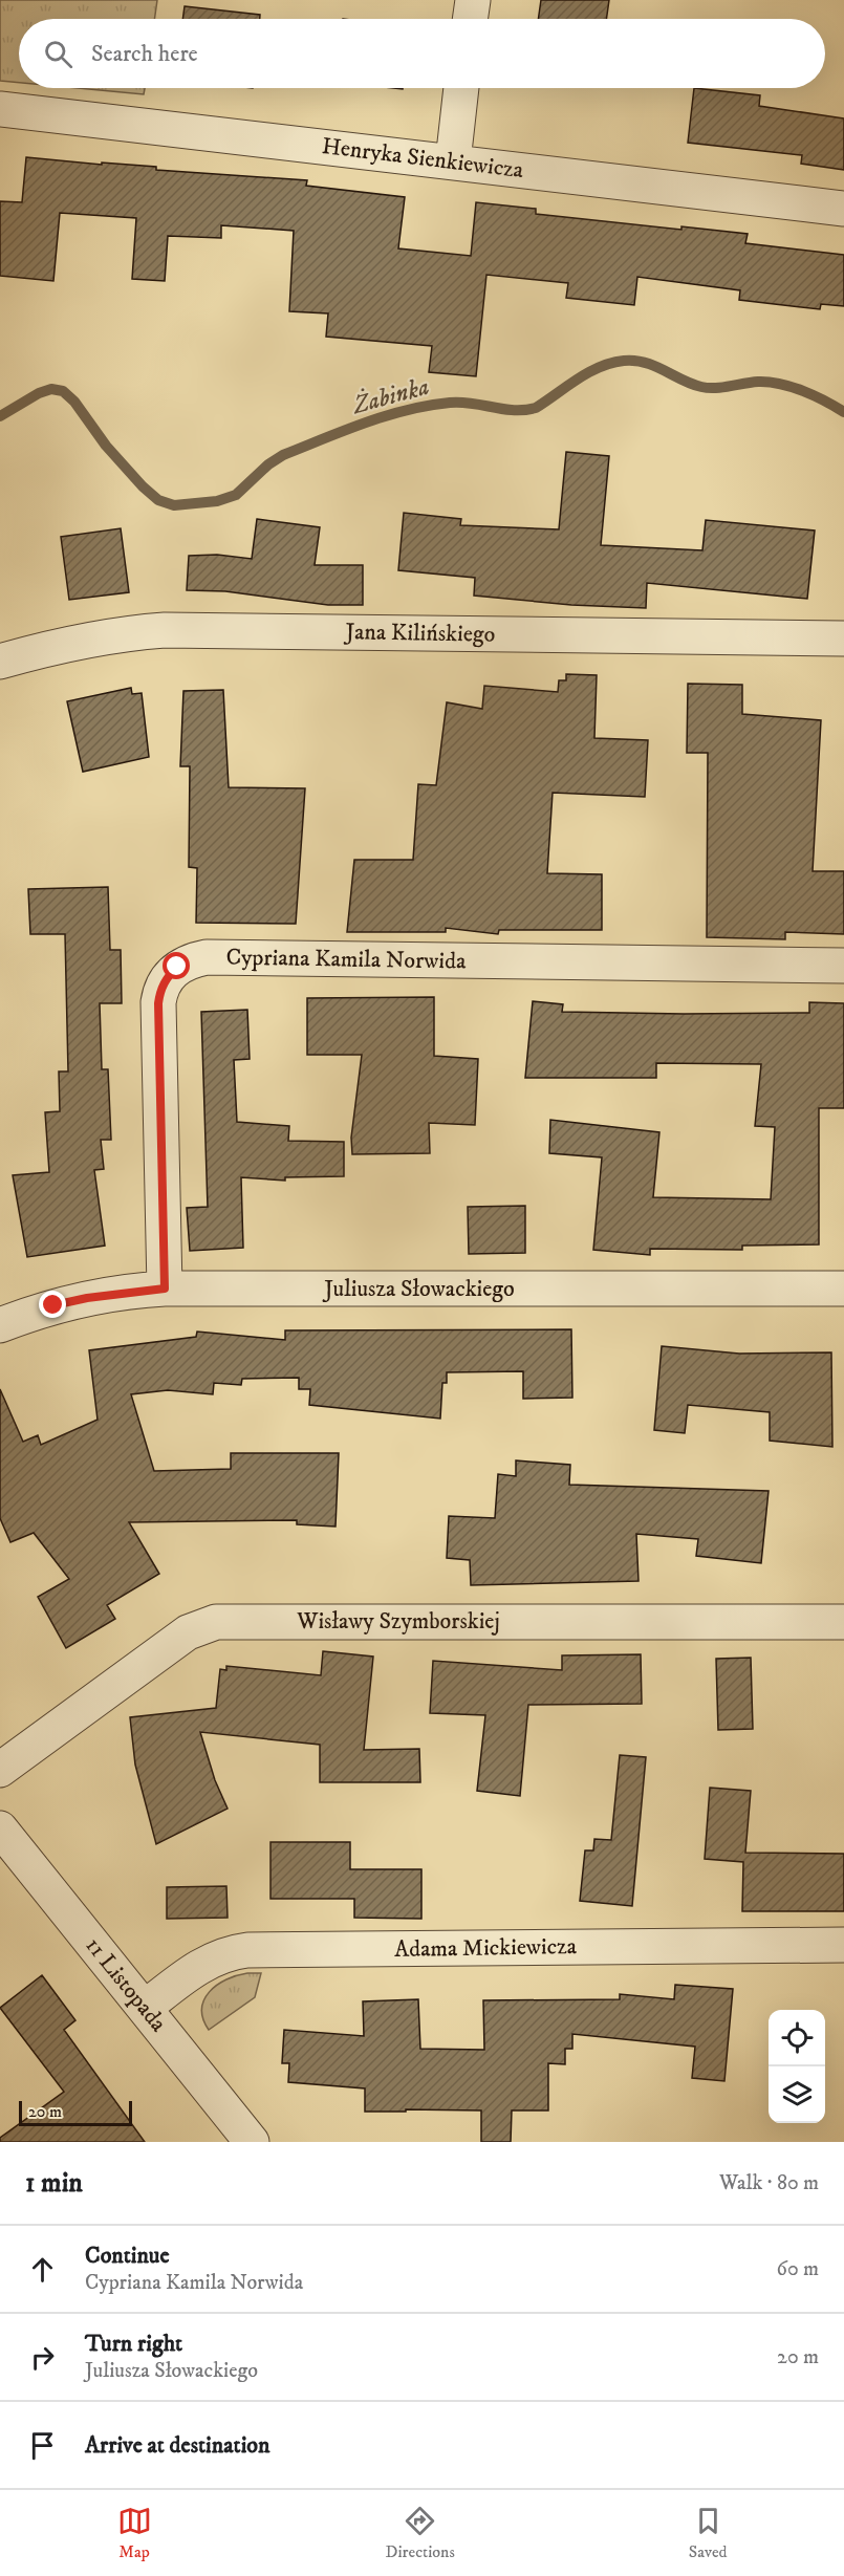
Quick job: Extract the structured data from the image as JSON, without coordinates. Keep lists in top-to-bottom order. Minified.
{"streets":{"street":["Henryka Sienkiewicza","Jana Kilińskiego","Cypriana Kamila Norwida","Juliusza Słowackiego","Wisławy Szymborskiej","Adama Mickiewicza","11 Listopada"]},"crossings":[["Cypriana Kamila Norwida","Juliusza Słowackiego"],["Adama Mickiewicza","11 Listopada"]],"water":["Żabinka"],"scale_bar":"20 m","page":{"search":"Search here","scale":"20 m","heading":["1 min","Walk · 80 m"],"list":[["Continue","Cypriana Kamila Norwida","60 m"],["Turn right","Juliusza Słowackiego","20 m"],"Arrive at destination"],"nav":["Map","Directions","Saved"]}}
